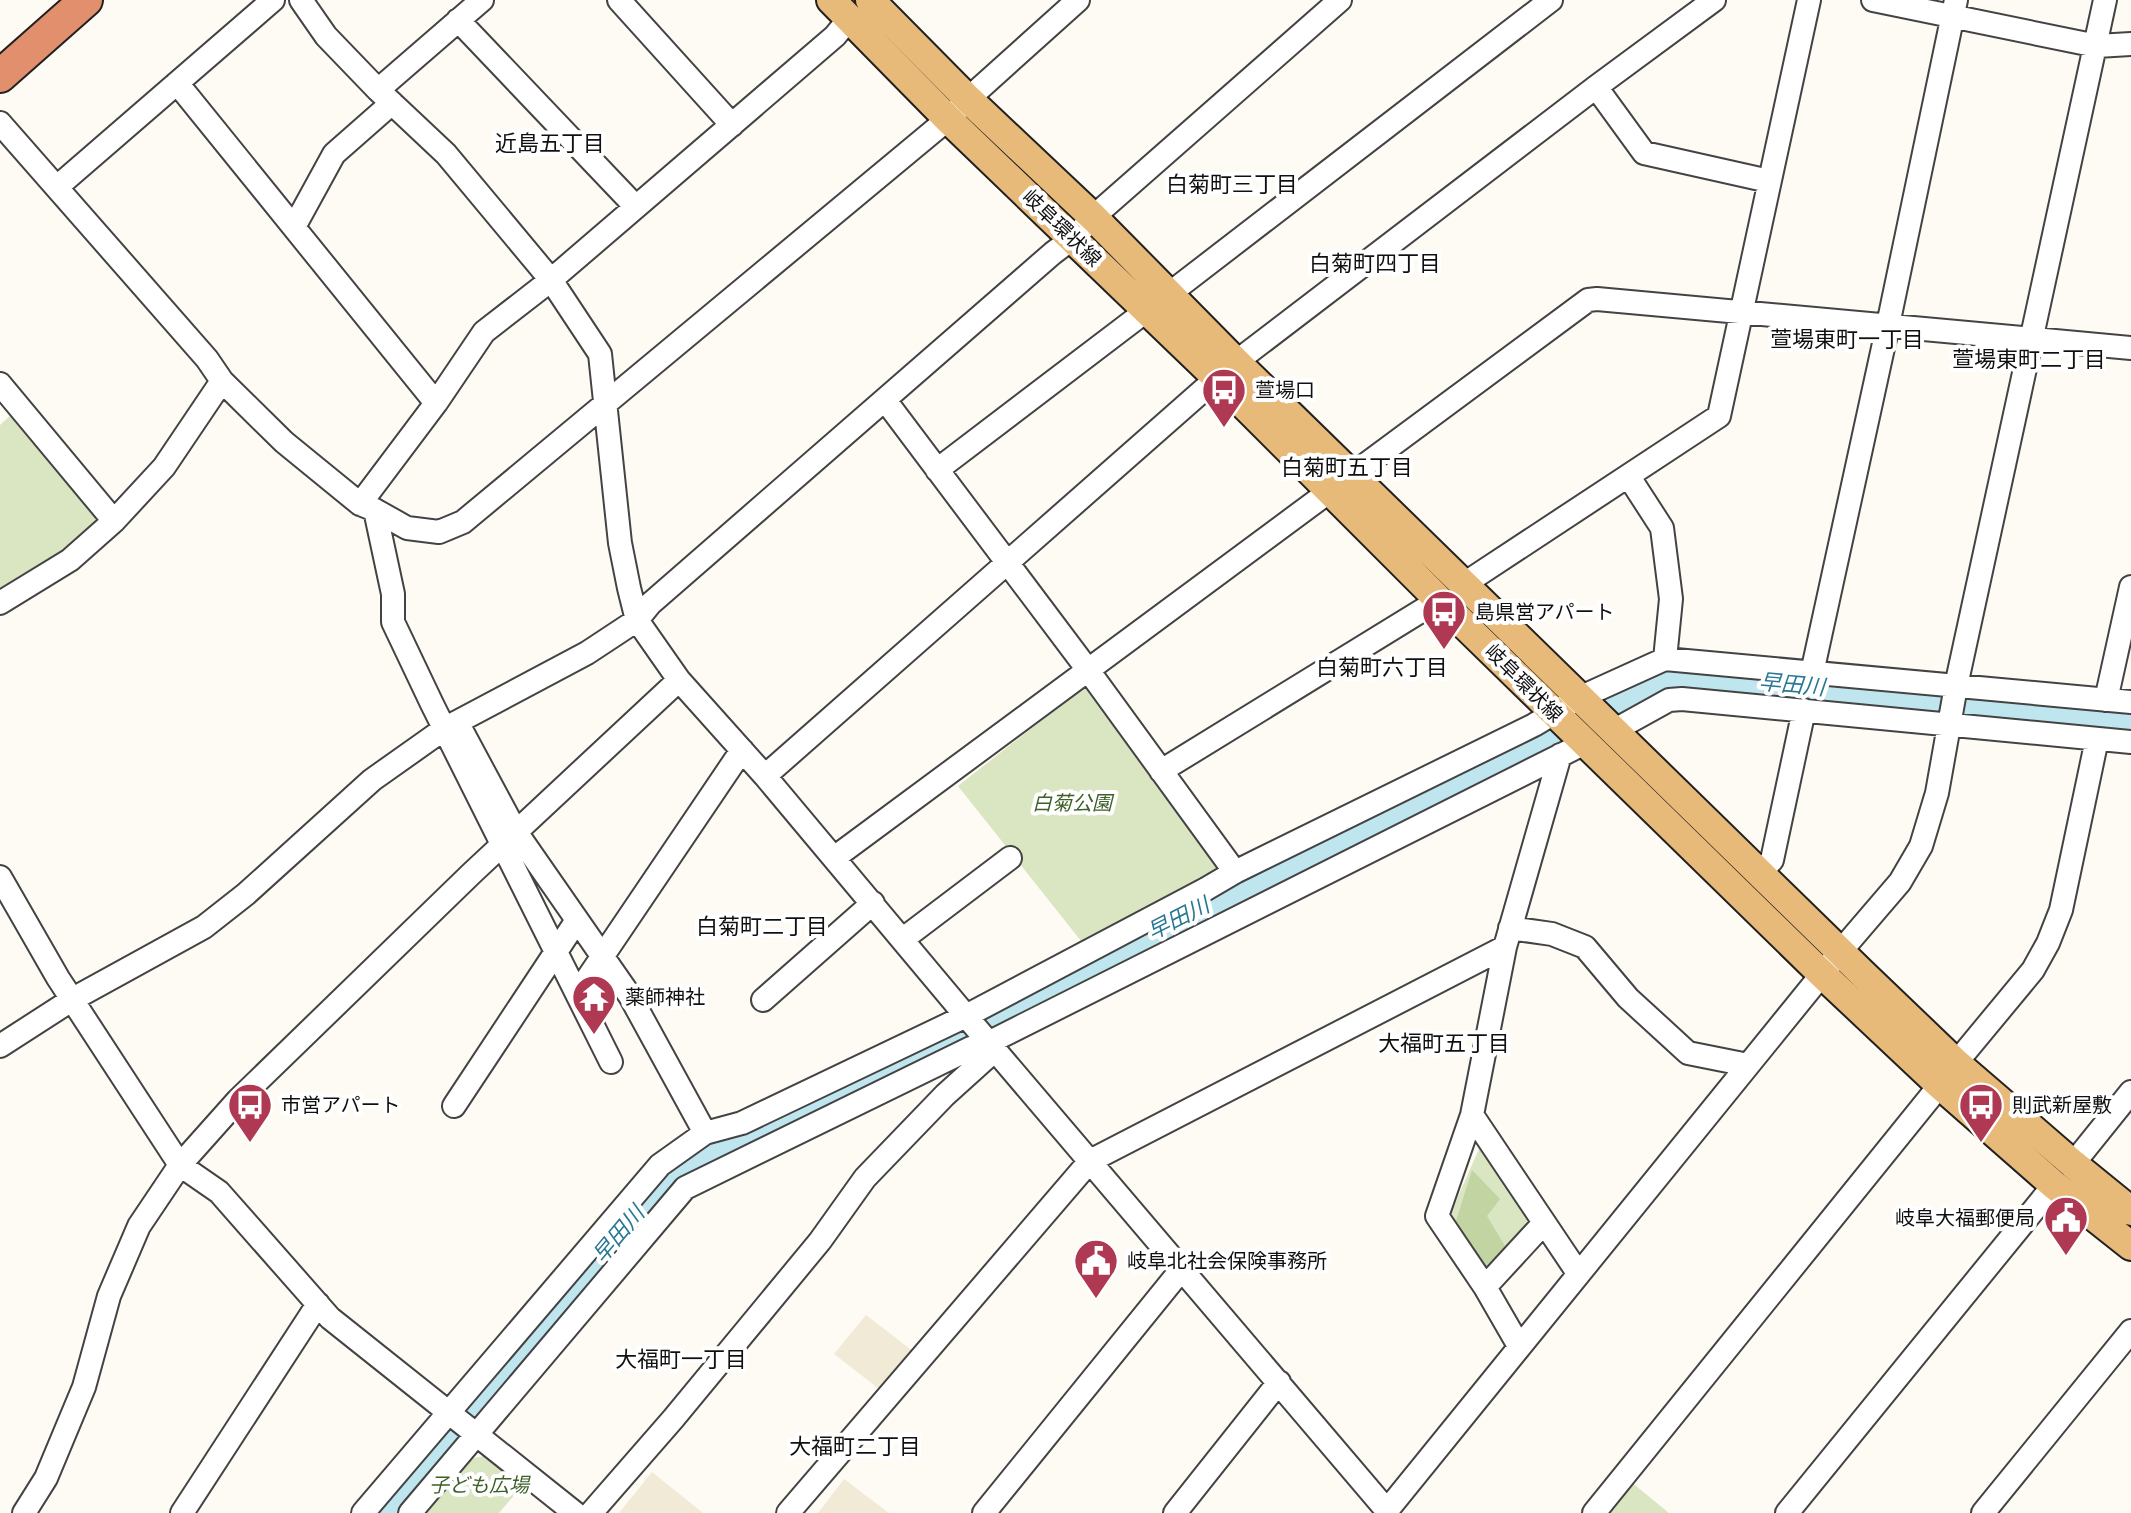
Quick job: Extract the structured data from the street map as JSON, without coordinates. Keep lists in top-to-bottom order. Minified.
{"streets":{"main road":["岐阜環状線"]},"districts":["近島五丁目","白菊町三丁目","白菊町四丁目","萱場東町一丁目","萱場東町二丁目","白菊町五丁目","白菊町六丁目","白菊町二丁目","大福町五丁目","大福町一丁目","大福町二丁目"],"water":["早田川"],"parks":["白菊公園","子ども広場"],"places":{"bus stop":["萱場口","島県営アパート","市営アパート","則武新屋敷"],"temple":["薬師神社"],"public building":["岐阜大福郵便局","岐阜北社会保険事務所"]}}
